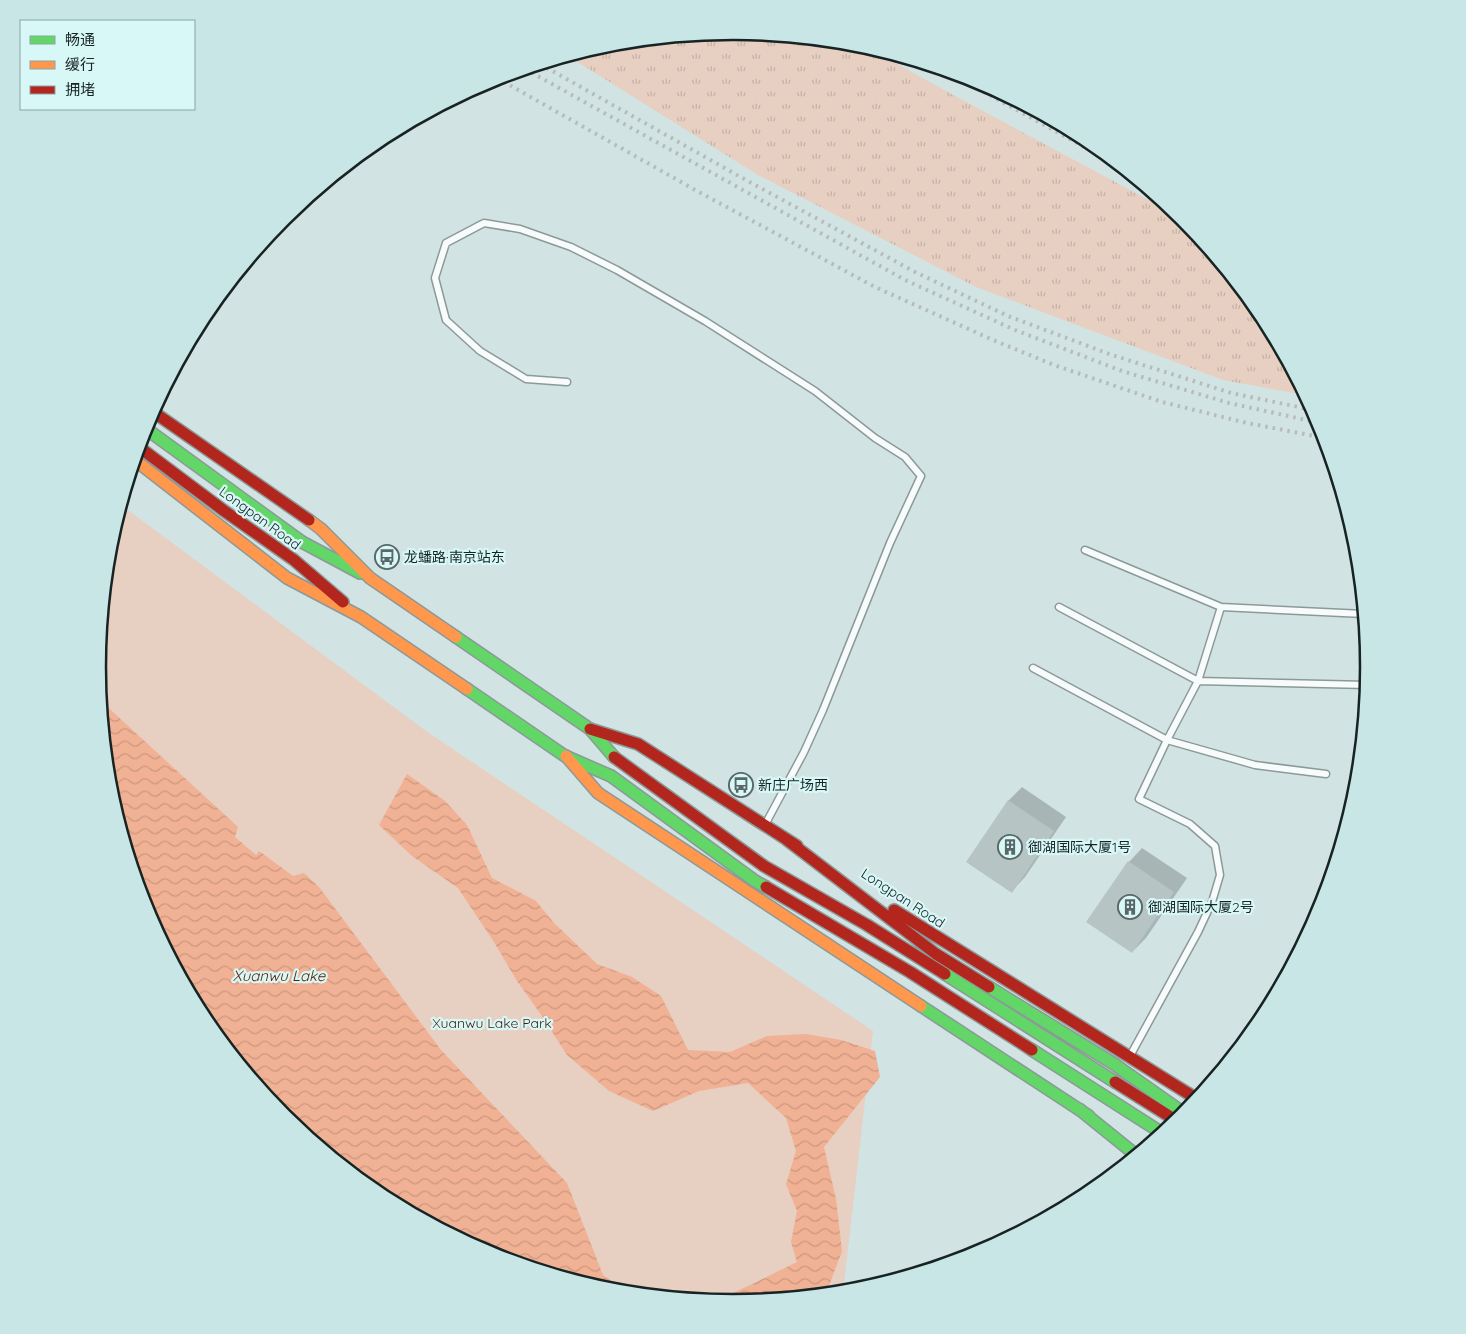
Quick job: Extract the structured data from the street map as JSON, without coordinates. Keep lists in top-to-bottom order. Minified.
{"streets":{"main road":["Longpan Road"]},"water":["Xuanwu Lake"],"parks":["Xuanwu Lake Park"],"places":{"bus stop":["龙蟠路·南京站东","新庄广场西"],"building":["御湖国际大厦1号","御湖国际大厦2号"]},"legend":["畅通","缓行","拥堵"]}
